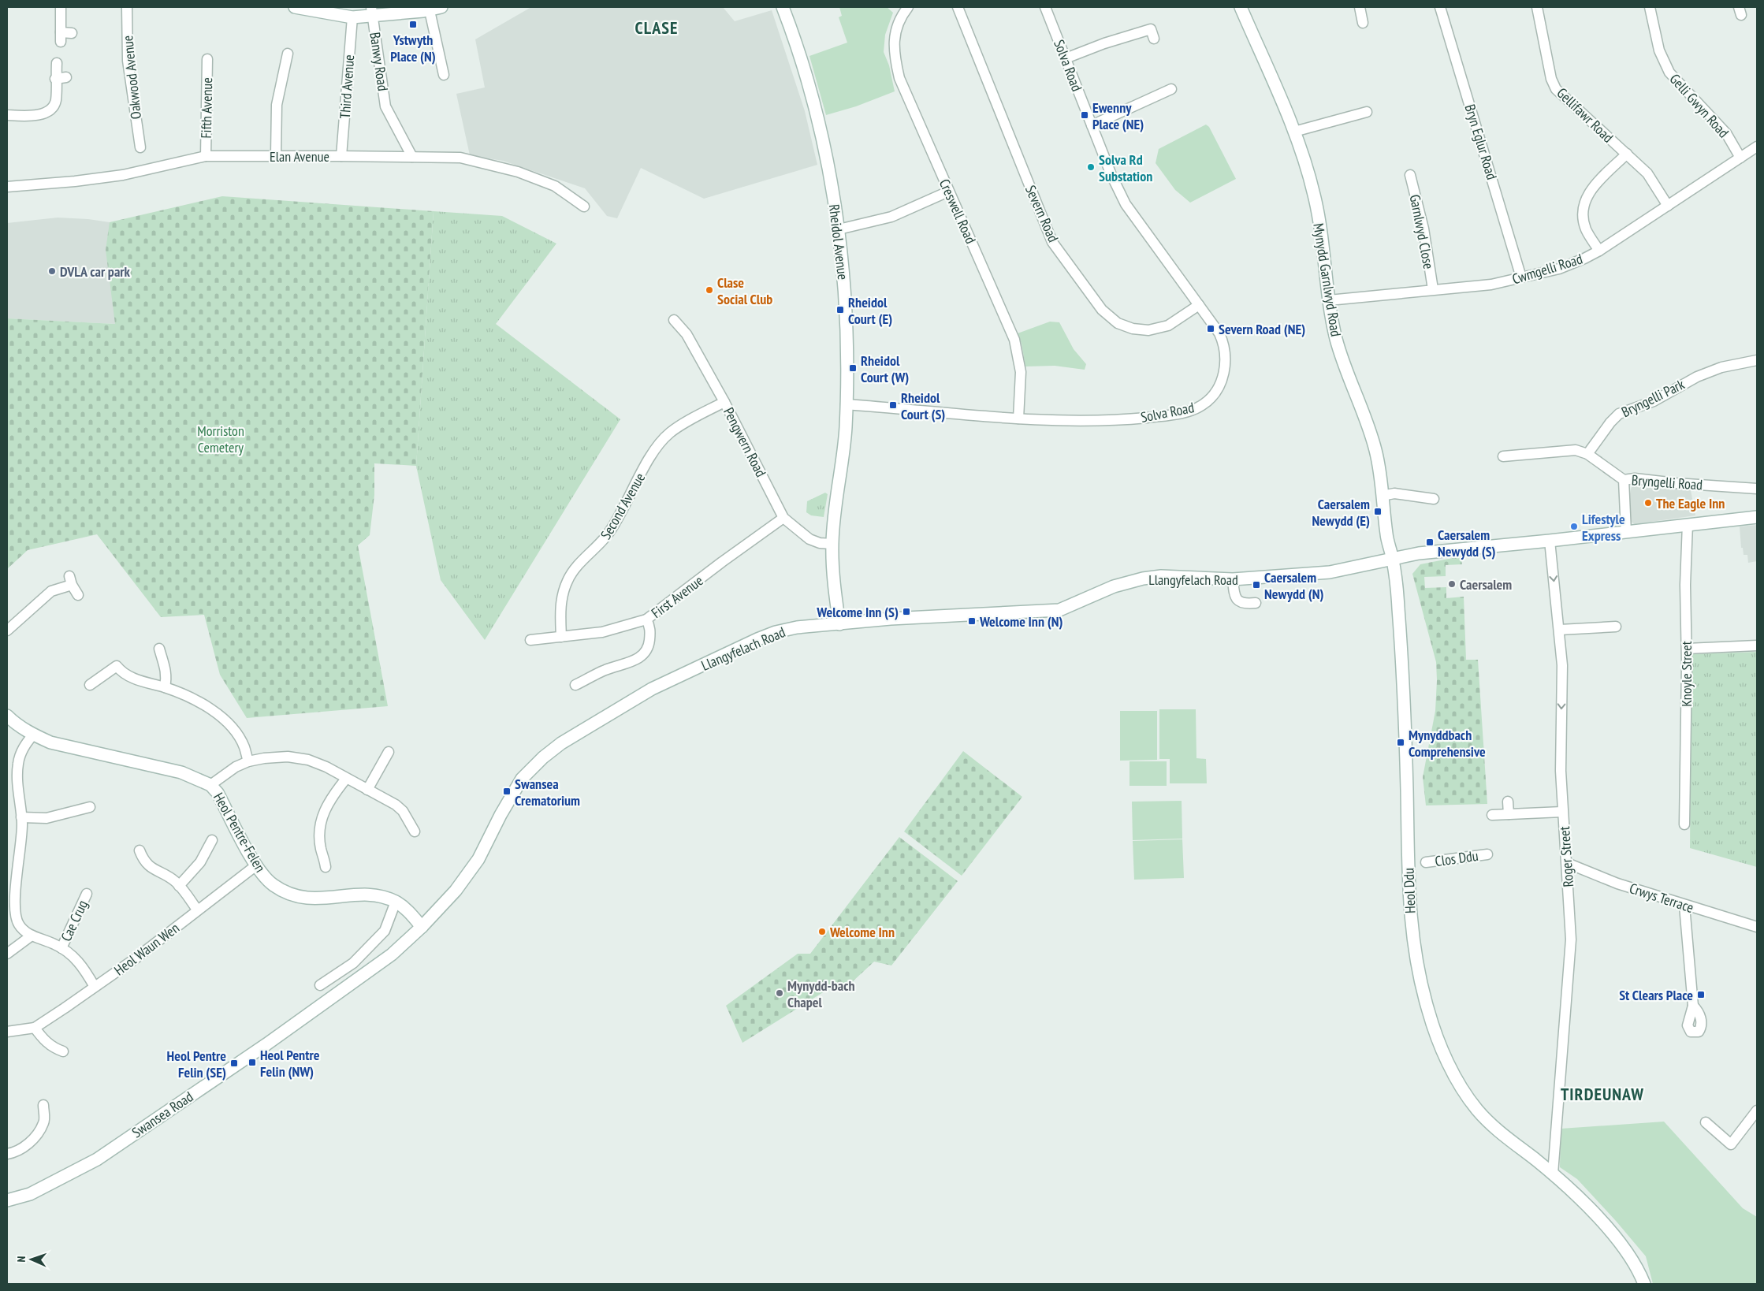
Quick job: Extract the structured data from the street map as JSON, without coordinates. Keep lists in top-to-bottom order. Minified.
{"streets":{"street":["Banwy Road","Solva Road","Oakwood Avenue","Third Avenue","Gelli Gwyn Road","Fifth Avenue","Gellifawr Road","Bryn Eglur Road","Elan Avenue","Creswell Road","Severn Road","Garnlwyd Close","Rheidol Avenue","Cwmgelli Road","Mynydd Garnlwyd Road","Bryngelli Park","Pengwern Road","Bryngelli Road","Second Avenue","Llangyfelach Road","First Avenue","Knoyle Street","Heol Pentre-Felen","Roger Street","Clos Ddu","Heol Ddu","Crwys Terrace","Cae Crug","Heol Waun Wen","Swansea Road"]},"crossings":[["Banwy Road","Elan Avenue"],["Solva Road","Creswell Road"],["Solva Road","Severn Road"],["Solva Road","Rheidol Avenue"],["Third Avenue","Elan Avenue"],["Gelli Gwyn Road","Cwmgelli Road"],["Fifth Avenue","Elan Avenue"],["Gellifawr Road","Cwmgelli Road"],["Bryn Eglur Road","Cwmgelli Road"],["Garnlwyd Close","Cwmgelli Road"],["Rheidol Avenue","Pengwern Road"],["Rheidol Avenue","Llangyfelach Road"],["Cwmgelli Road","Mynydd Garnlwyd Road"],["Mynydd Garnlwyd Road","Llangyfelach Road"],["Mynydd Garnlwyd Road","Heol Ddu"],["Pengwern Road","Second Avenue"],["Pengwern Road","First Avenue"],["Second Avenue","First Avenue"],["Llangyfelach Road","Knoyle Street"],["Llangyfelach Road","Heol Pentre-Felen"],["Llangyfelach Road","Roger Street"],["Llangyfelach Road","Heol Ddu"],["Llangyfelach Road","Swansea Road"],["Heol Pentre-Felen","Heol Waun Wen"],["Heol Pentre-Felen","Swansea Road"],["Roger Street","Heol Ddu"],["Roger Street","Crwys Terrace"]],"one_way":["Roger Street"],"districts":["CLASE","TIRDEUNAW"],"parks":["Morriston Cemetery"],"places":{"transit":["Ystwyth Place (N)","Ewenny Place (NE)","Rheidol Court (E)","Severn Road (NE)","Rheidol Court (W)","Rheidol Court (S)","Caersalem Newydd (E)","Caersalem Newydd (S)","Caersalem Newydd (N)","Welcome Inn (S)","Welcome Inn (N)","Mynyddbach Comprehensive","Swansea Crematorium","St Clears Place","Heol Pentre Felin (NW)","Heol Pentre Felin (SE)"],"other":["Solva Rd Substation","DVLA car park","Clase Social Club","The Eagle Inn","Lifestyle Express","Caersalem","Welcome Inn","Mynydd-bach Chapel"]},"north":"left"}
